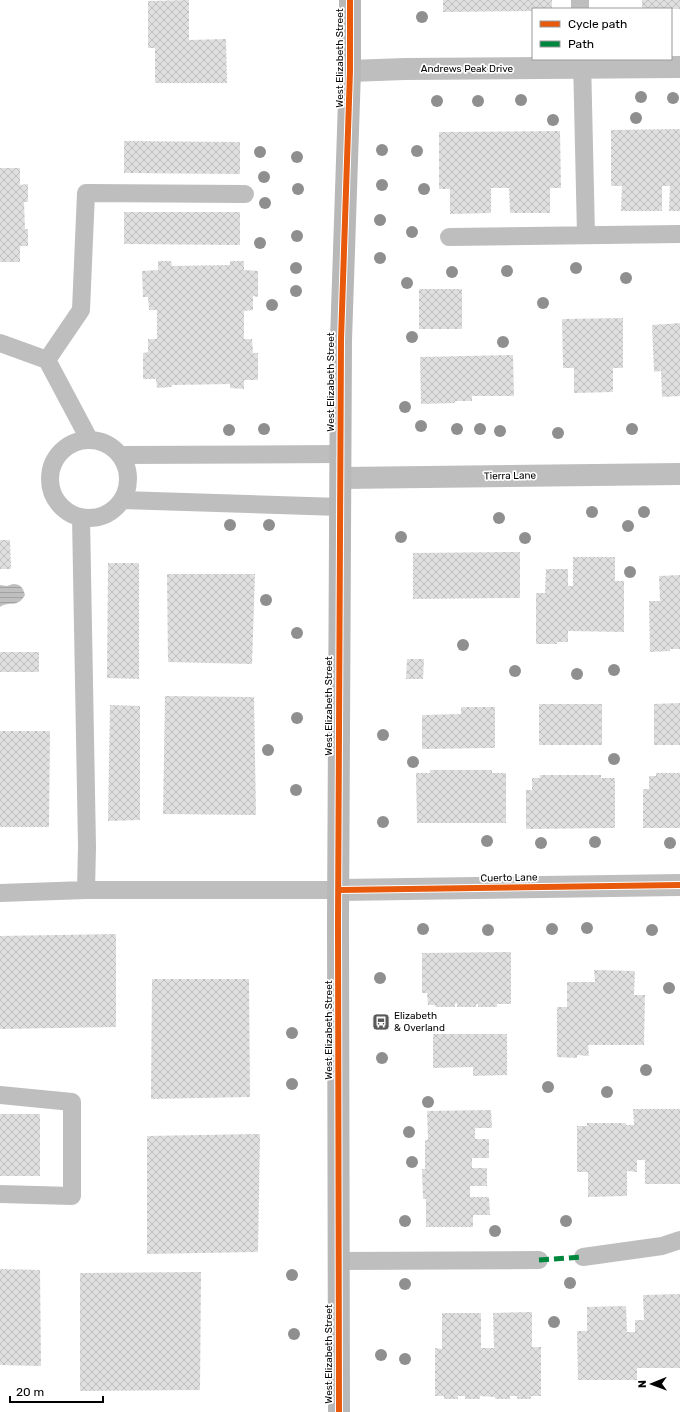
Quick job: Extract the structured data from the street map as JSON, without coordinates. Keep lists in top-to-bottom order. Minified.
{"streets":{"main road":["West Elizabeth Street"],"street":["Andrews Peak Drive","Tierra Lane","Cuerto Lane"]},"crossings":[["West Elizabeth Street","Andrews Peak Drive"],["West Elizabeth Street","Tierra Lane"],["West Elizabeth Street","Cuerto Lane"]],"places":{"bus stop":["Elizabeth & Overland"]},"legend":["Cycle path","Path"],"scale_bar":"20 m","north":"left"}
